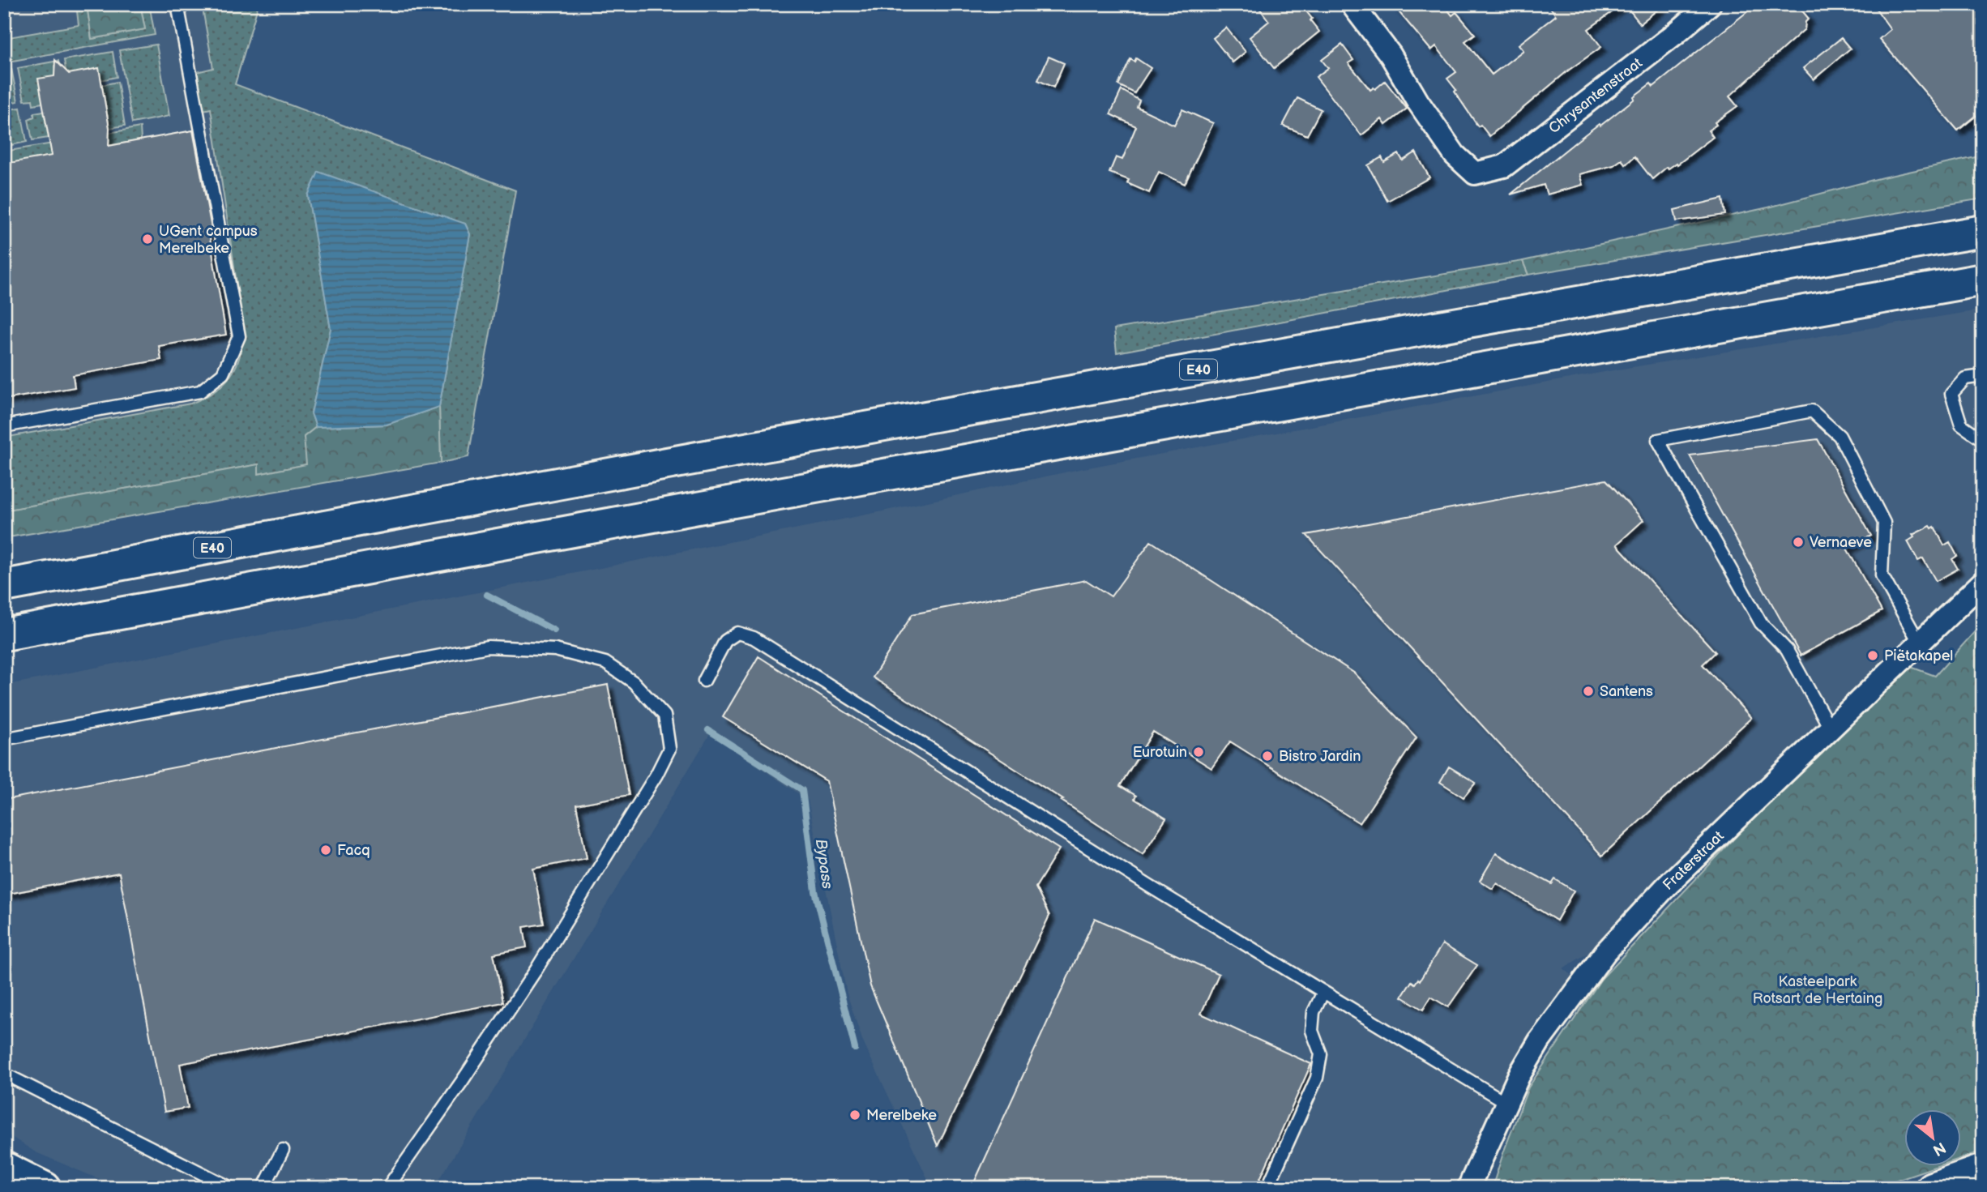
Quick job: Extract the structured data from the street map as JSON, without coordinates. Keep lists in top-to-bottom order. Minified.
{"streets":{"main road":["E40"],"street":["Chrysantenstraat","Fraterstraat"]},"water":["Bypass"],"parks":["Kasteelpark Rotsart de Hertaing"],"places":["UGent campus Merelbeke","Vernaeve","Piëtakapel","Santens","Eurotuin","Bistro Jardin","Facq","Merelbeke"],"north":"bottom right"}
